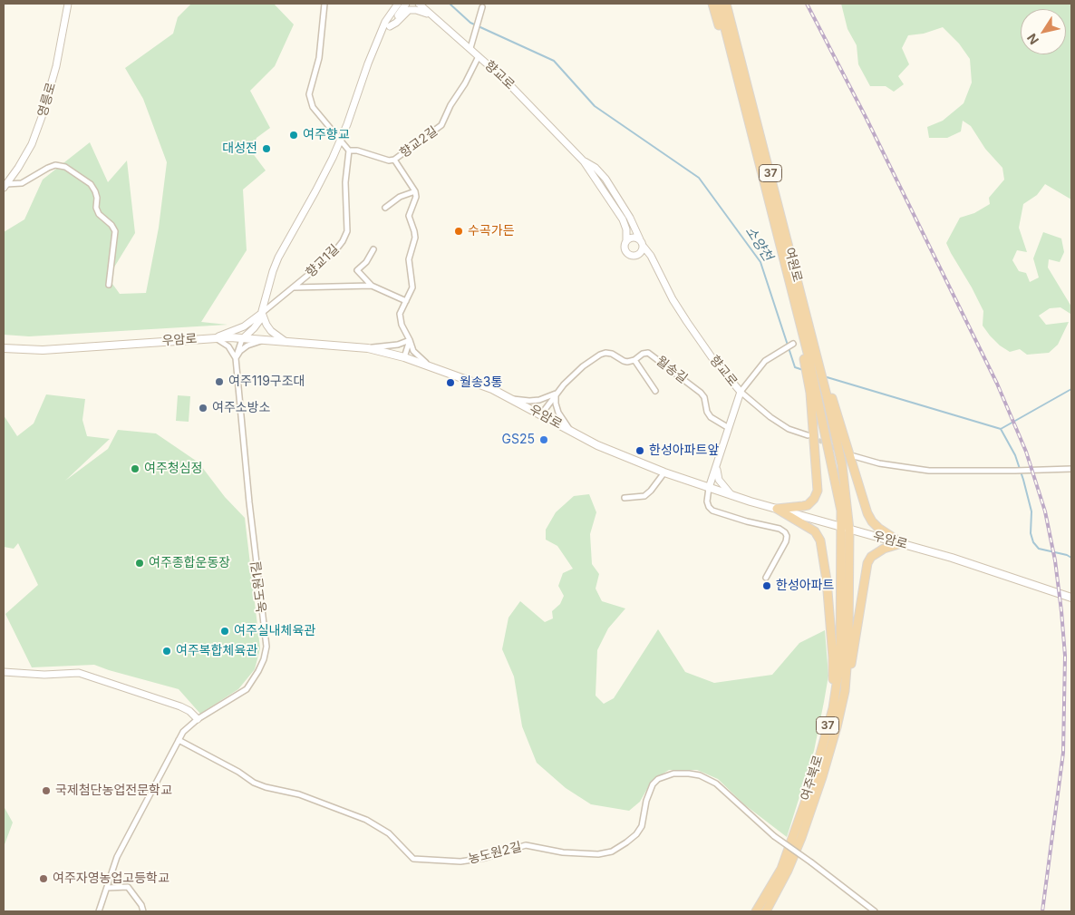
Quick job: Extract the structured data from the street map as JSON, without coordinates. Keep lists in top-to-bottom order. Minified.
{"streets":{"highway":["37","여원로","여주북로"],"main road":["우암로"],"street":["향교로","영릉로","향교2길","향교1길","월송길","농도원1길","농도원2길"]},"crossings":[["향교로","향교2길"],["향교로","우암로"],["향교로","월송길"],["37","여원로"],["37","우암로"],["37","여주북로"],["향교1길","우암로"],["향교1길","농도원1길"],["여원로","우암로"],["여원로","여주북로"],["우암로","월송길"],["우암로","농도원1길"],["우암로","여주북로"],["농도원1길","농도원2길"]],"water":["소양천"],"places":["여주향교","대성전","수곡가든","여주119구조대","월송3통","여주소방소","GS25","한성아파트앞","여주청심정","여주종합운동장","한성아파트","여주실내체육관","여주복합체육관","국제첨단농업전문학교","여주자영농업고등학교"],"north":"bottom left"}
